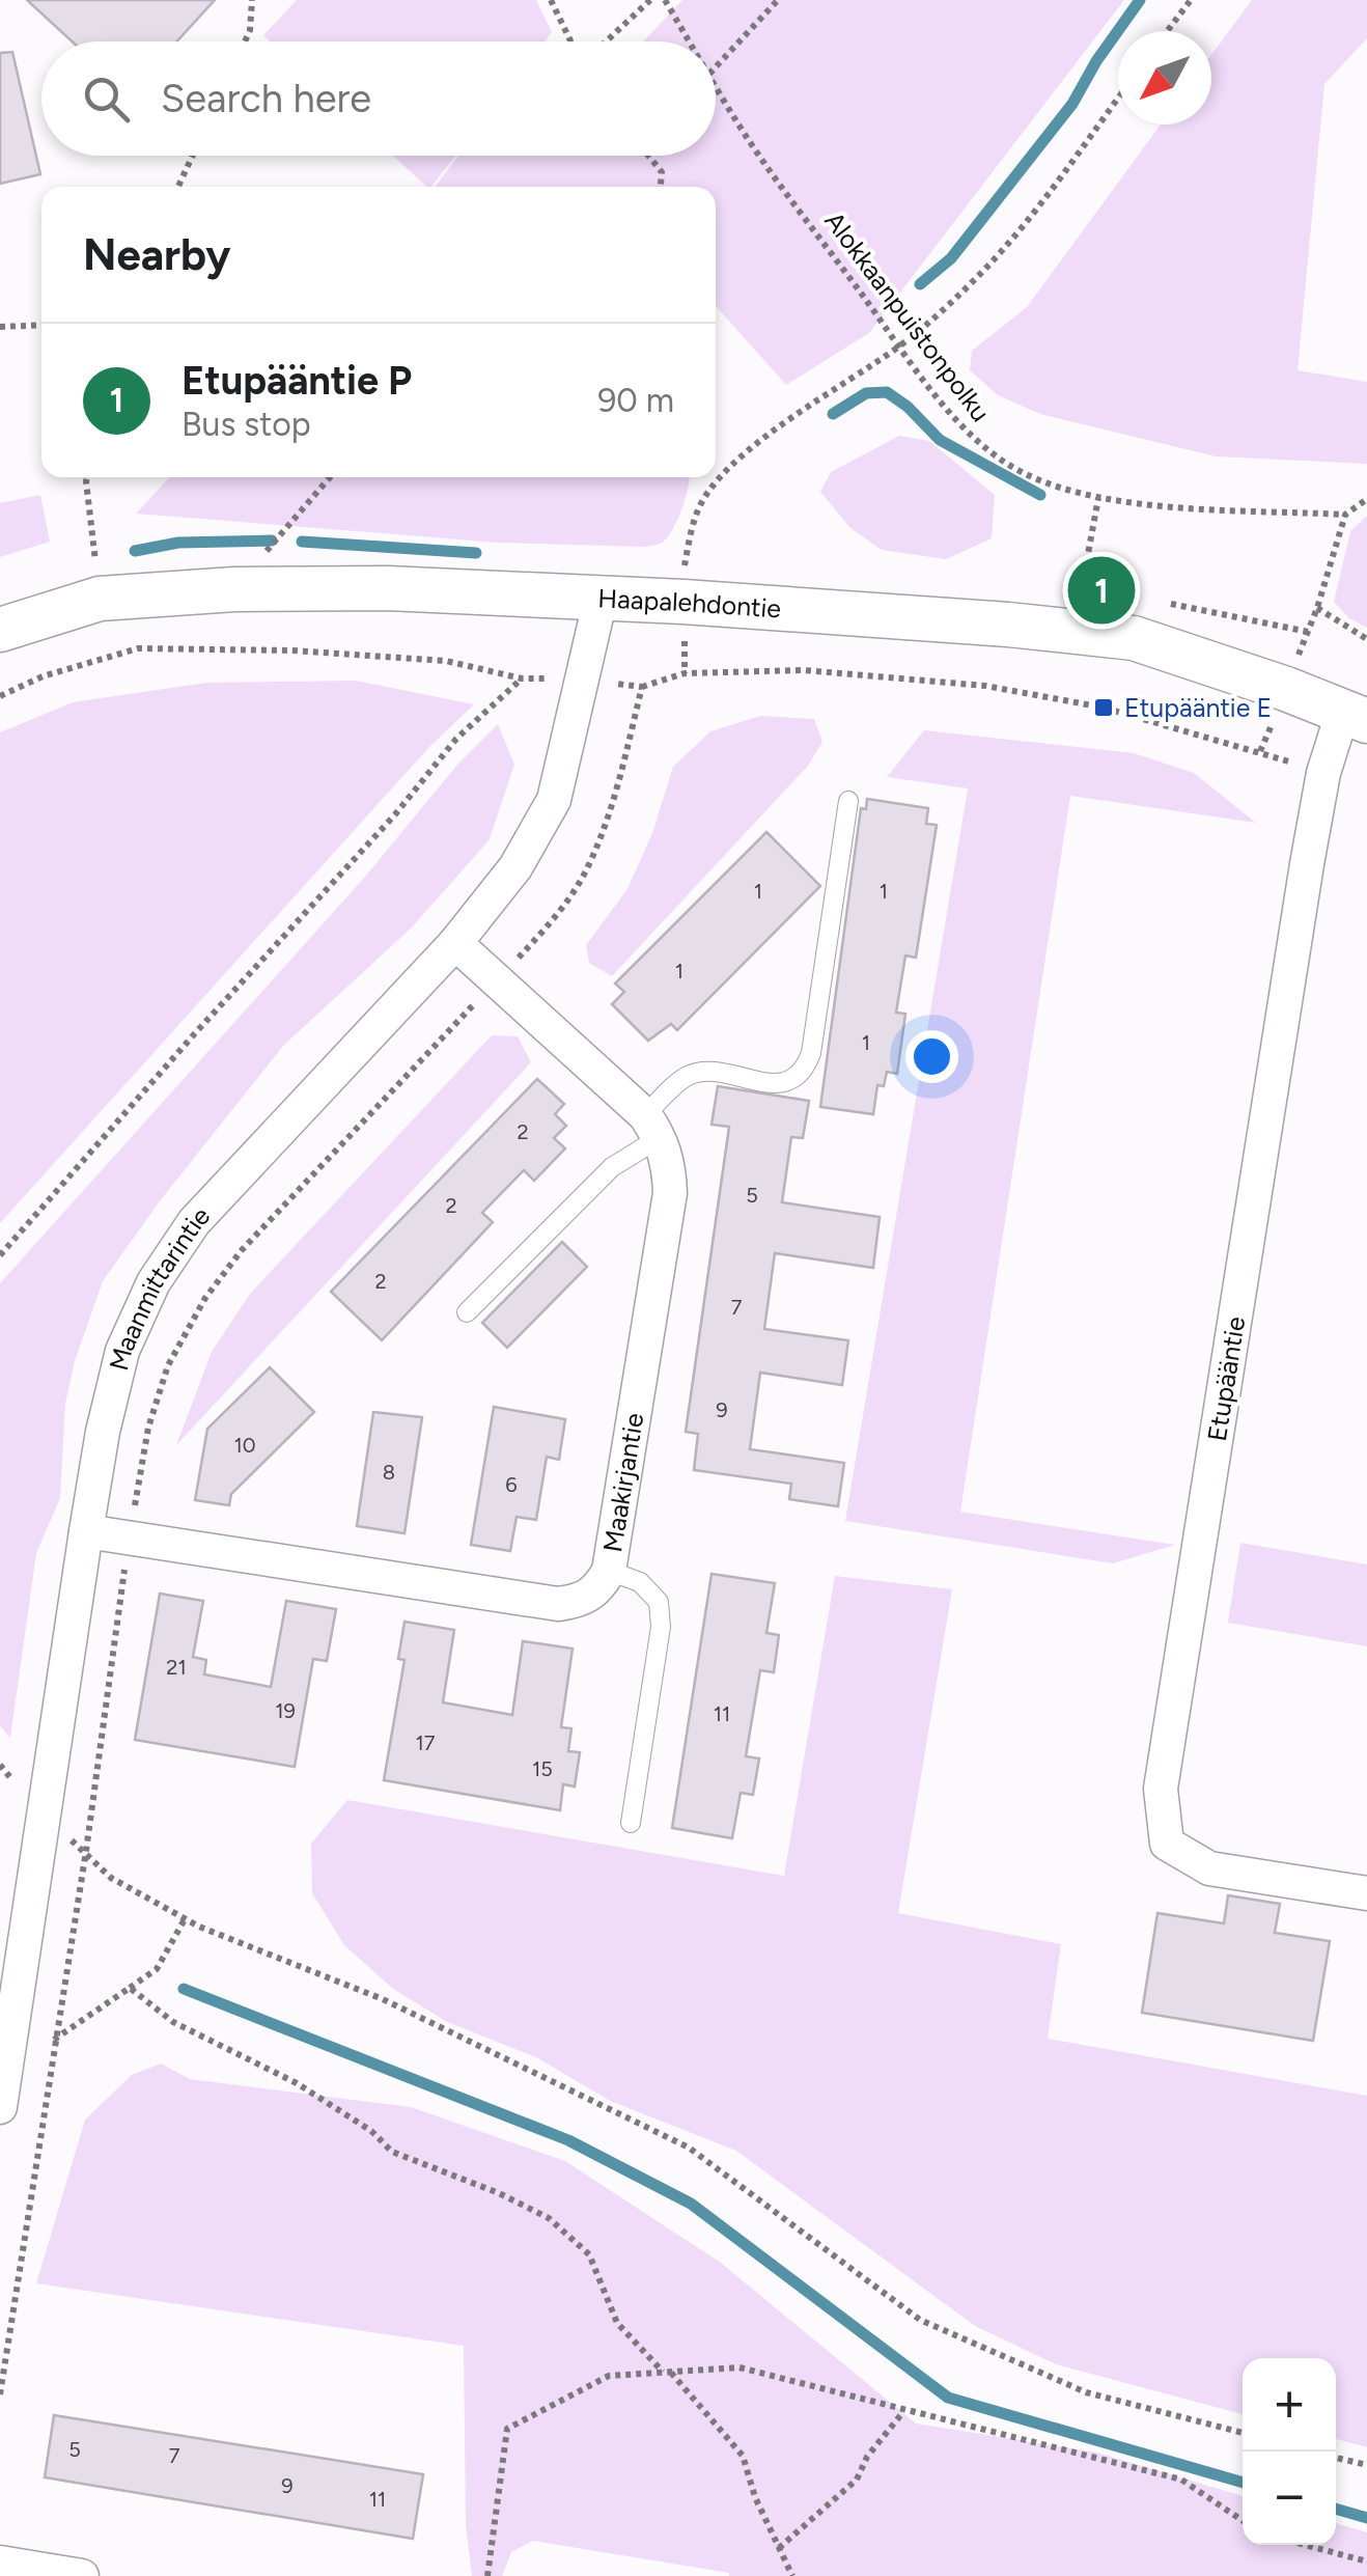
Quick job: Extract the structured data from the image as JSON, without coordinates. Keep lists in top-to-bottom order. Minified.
{"streets":{"street":["Haapalehdontie","Maanmittarintie","Etupääntie","Maakirjantie"],"path":["Alokkaanpuistonpolku"]},"crossings":[["Haapalehdontie","Maanmittarintie"],["Haapalehdontie","Etupääntie"],["Maanmittarintie","Maakirjantie"]],"places":{"transit":["Etupääntie E"]},"house_numbers":["1","1","1","1","2","5","2","2","7","9","10","8","6","21","19","11","17","15","5","7","9","11"],"north":"bottom left","page":{"search":"Search here","heading":"Nearby","list":[{"mark":"1","name":"Etupääntie P","note":"Bus stop","value":"90 m"}],"pins":"1","map_buttons":["+","−"]}}
